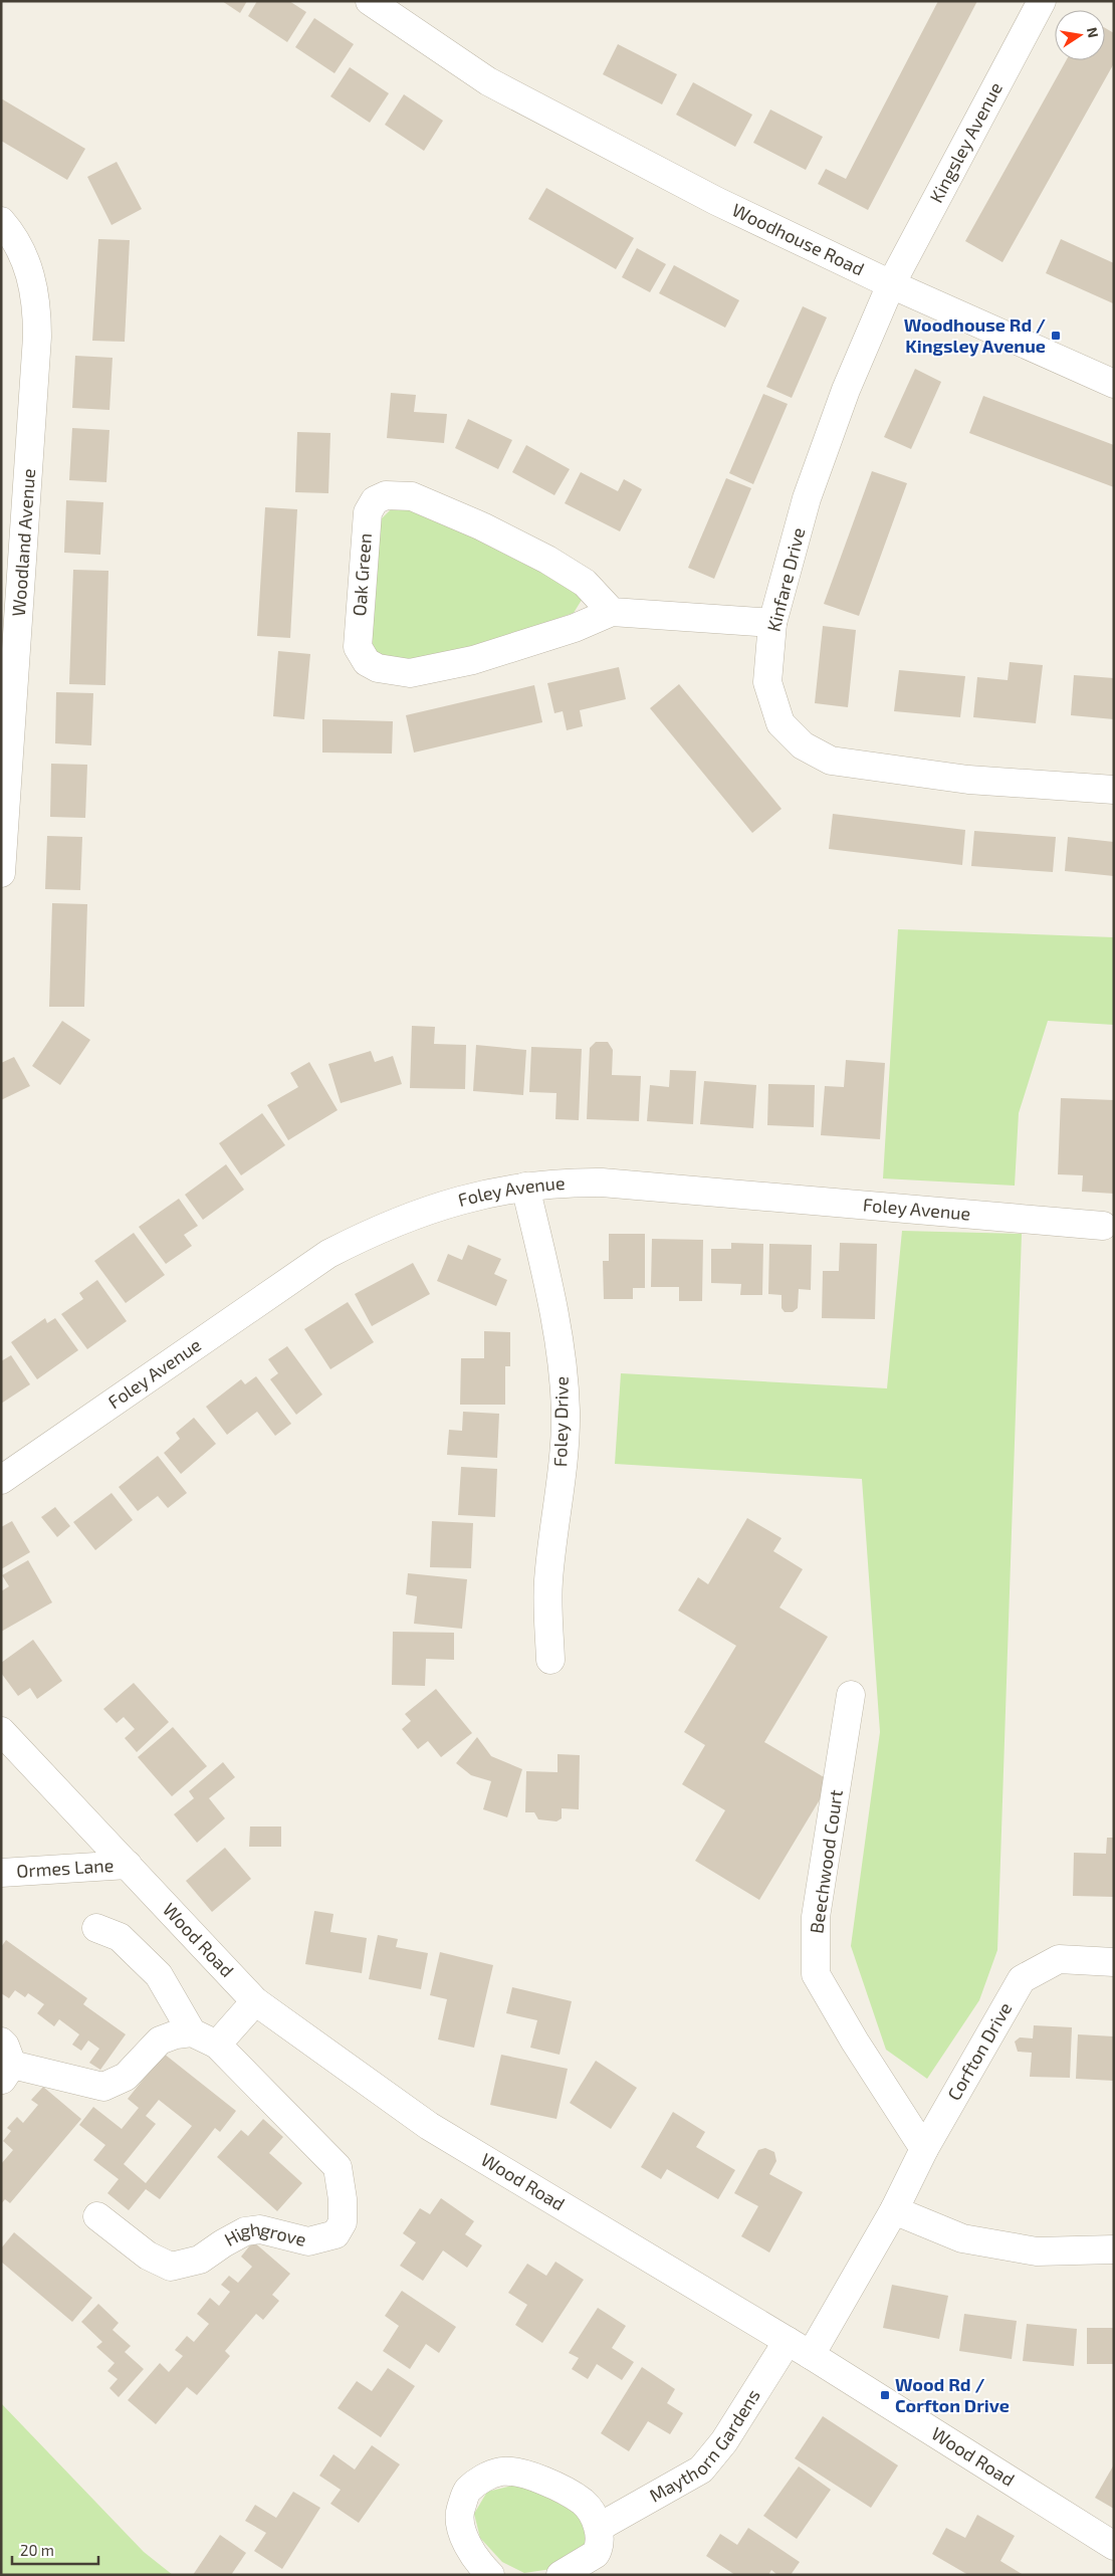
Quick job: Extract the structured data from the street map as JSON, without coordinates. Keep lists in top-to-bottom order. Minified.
{"streets":{"street":["Kingsley Avenue","Woodhouse Road","Woodland Avenue","Oak Green","Kinfare Drive","Foley Avenue","Foley Drive","Beechwood Court","Ormes Lane","Wood Road","Corfton Drive","Highgrove","Maythorn Gardens"]},"crossings":[["Kingsley Avenue","Woodhouse Road"],["Kingsley Avenue","Kinfare Drive"],["Woodhouse Road","Kinfare Drive"],["Oak Green","Kinfare Drive"],["Foley Avenue","Foley Drive"],["Beechwood Court","Corfton Drive"],["Ormes Lane","Wood Road"],["Wood Road","Corfton Drive"],["Wood Road","Maythorn Gardens"],["Corfton Drive","Maythorn Gardens"]],"places":{"transit":["Woodhouse Rd / Kingsley Avenue","Wood Rd / Corfton Drive"]},"scale_bar":"20 m","north":"right"}
